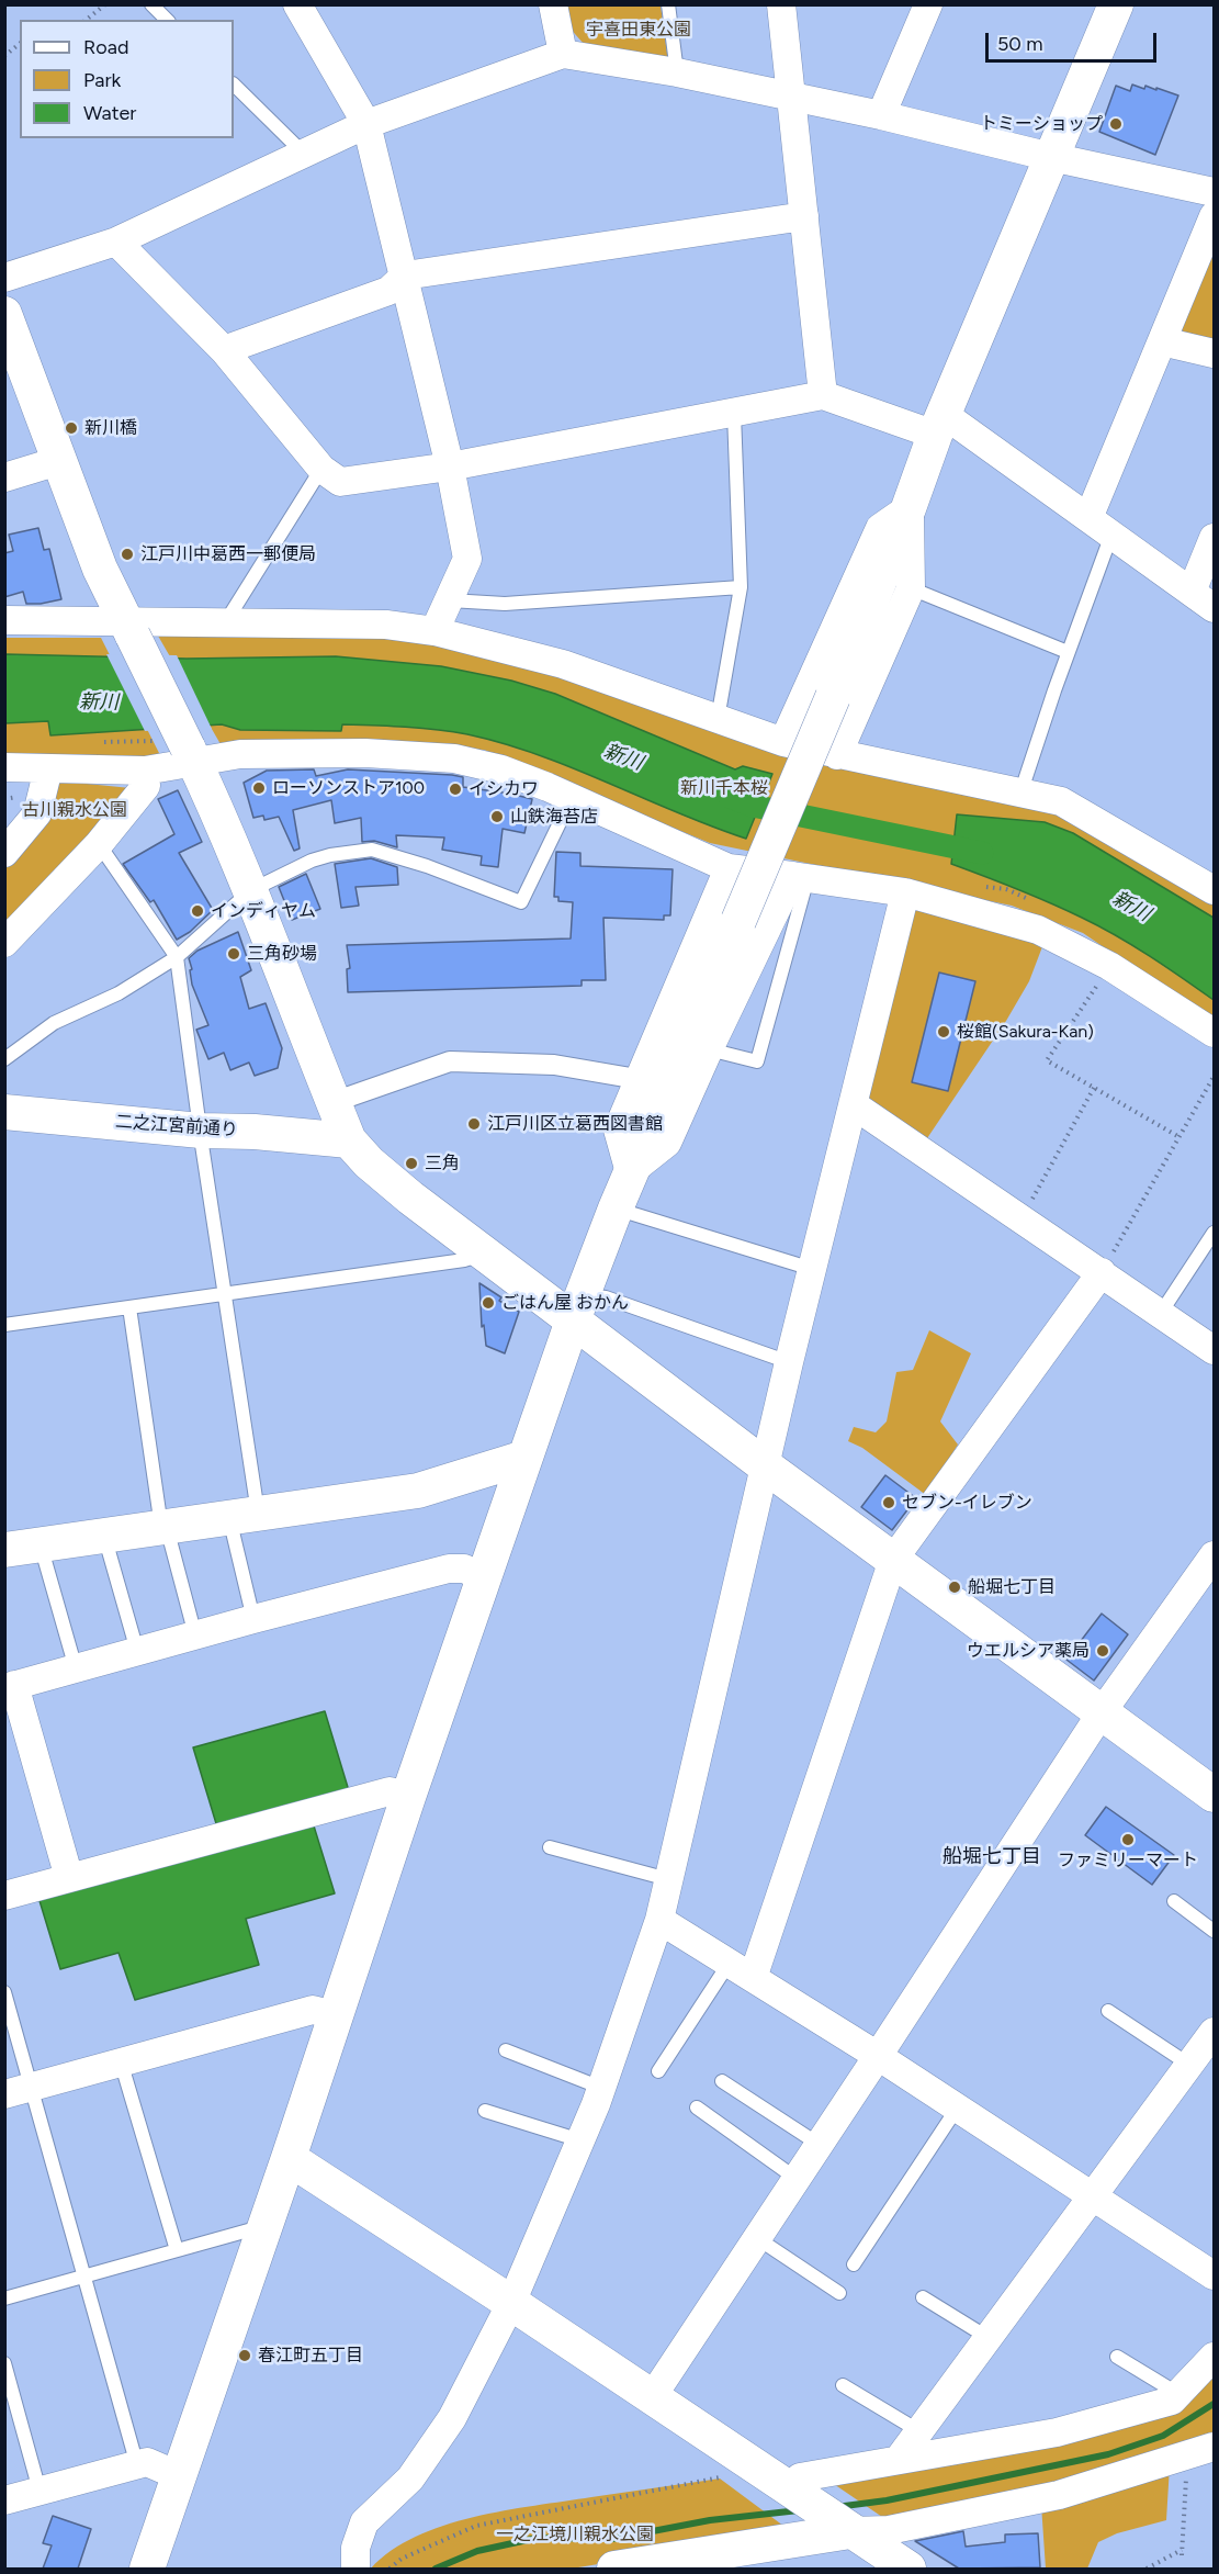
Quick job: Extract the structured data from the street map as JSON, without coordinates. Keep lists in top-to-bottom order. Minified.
{"streets":{"street":["二之江宮前通り"]},"districts":["船堀七丁目"],"water":["新川"],"parks":["宇喜田東公園","新川千本桜","古川親水公園","一之江境川親水公園"],"places":["トミーショップ","新川橋","江戸川中葛西一郵便局","ローソンストア100","イシカワ","山鉄海苔店","インディヤム","三角砂場","桜館(Sakura-Kan)","江戸川区立葛西図書館","三角","ごはん屋 おかん","セブン-イレブン","船堀七丁目","ウエルシア薬局","ファミリーマート","春江町五丁目"],"legend":["Road","Park","Water"],"scale_bar":"50 m"}
